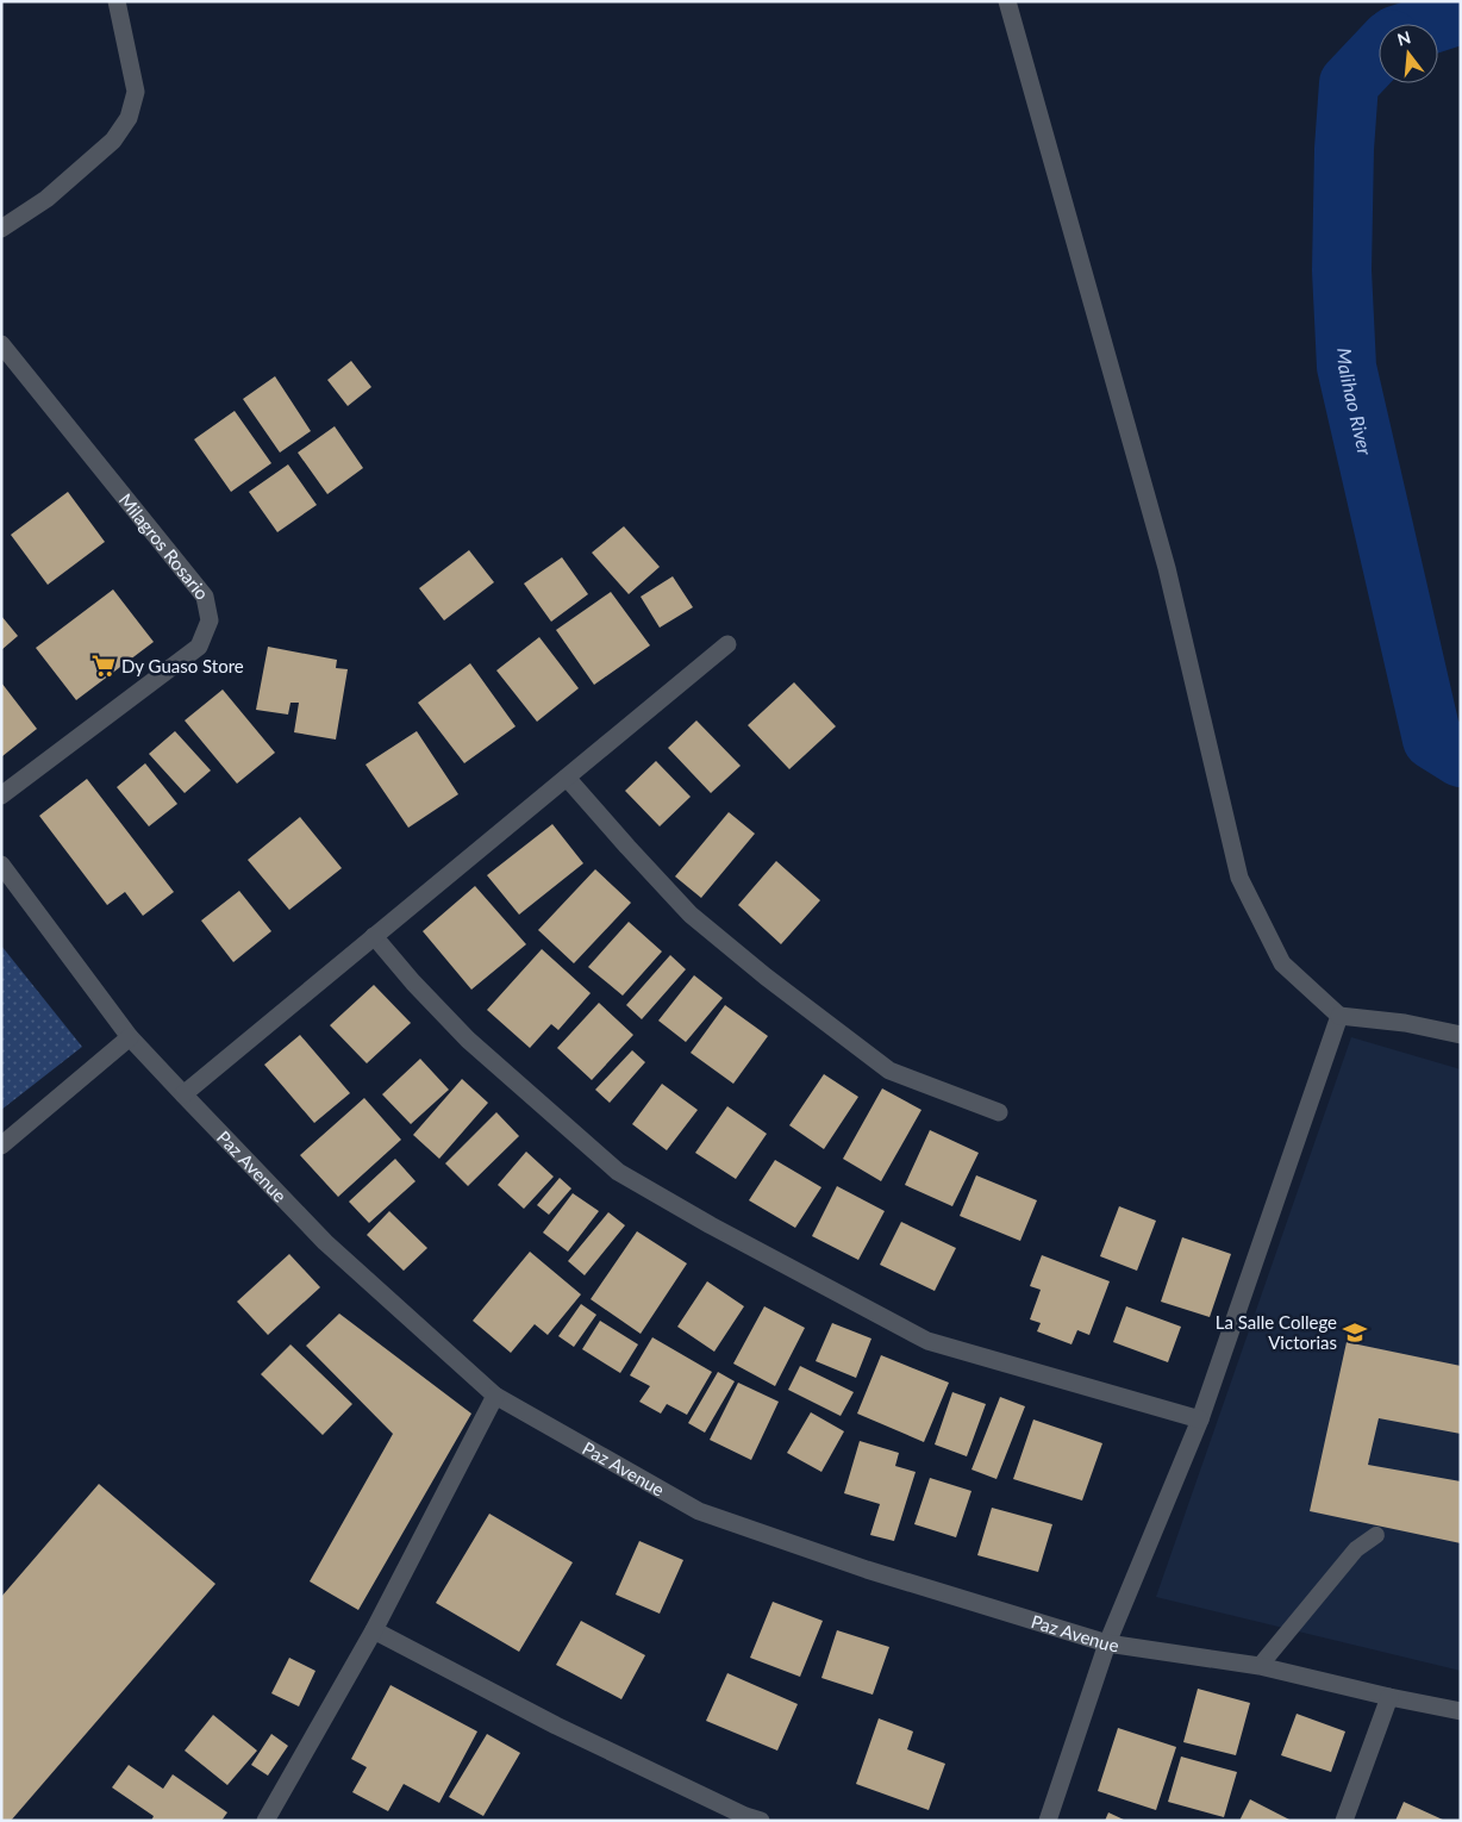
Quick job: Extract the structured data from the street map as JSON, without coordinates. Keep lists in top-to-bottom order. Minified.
{"streets":{"street":["Milagros Rosario","Paz Avenue"]},"water":["Malihao River"],"places":{"supermarket":["Dy Guaso Store"],"school or university":["La Salle College Victorias"]},"north":"top"}
